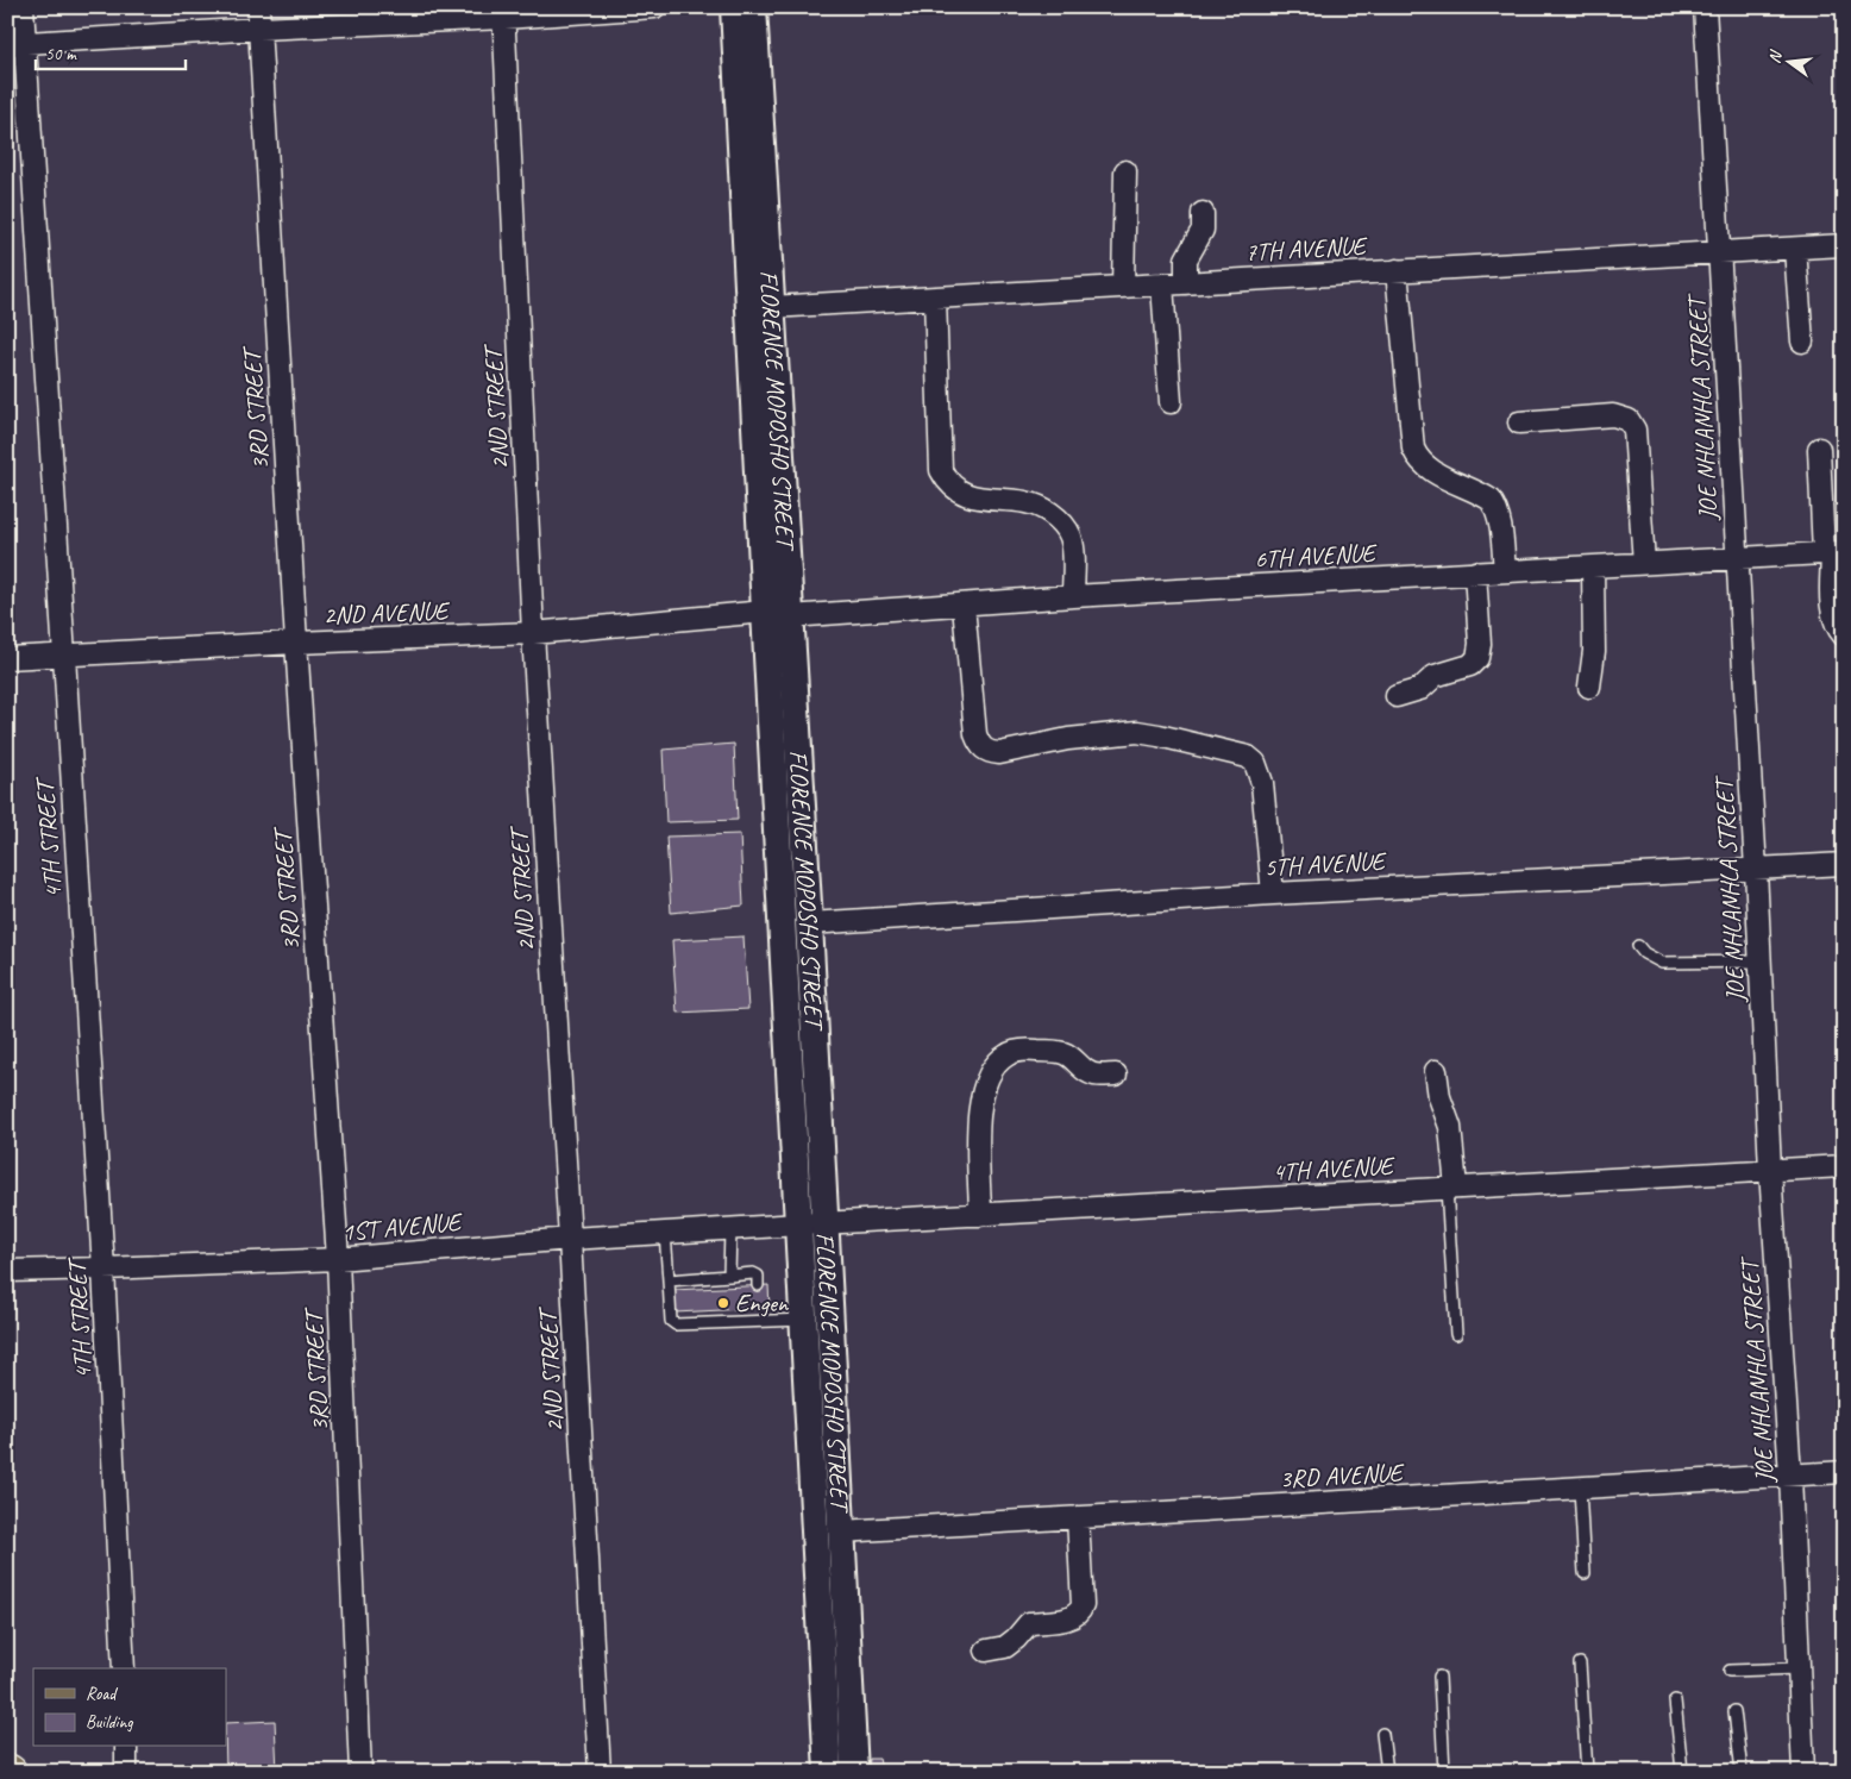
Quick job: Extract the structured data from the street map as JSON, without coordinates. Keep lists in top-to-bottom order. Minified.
{"streets":{"street":["7TH AVENUE","FLORENCE MOPOSHO STREET","2ND STREET","JOE NHLANHLA STREET","3RD STREET","6TH AVENUE","2ND AVENUE","4TH STREET","5TH AVENUE","4TH AVENUE","1ST AVENUE","3RD AVENUE"]},"crossings":[["7TH AVENUE","FLORENCE MOPOSHO STREET"],["7TH AVENUE","JOE NHLANHLA STREET"],["FLORENCE MOPOSHO STREET","6TH AVENUE"],["FLORENCE MOPOSHO STREET","2ND AVENUE"],["FLORENCE MOPOSHO STREET","5TH AVENUE"],["FLORENCE MOPOSHO STREET","4TH AVENUE"],["FLORENCE MOPOSHO STREET","1ST AVENUE"],["FLORENCE MOPOSHO STREET","3RD AVENUE"],["2ND STREET","2ND AVENUE"],["2ND STREET","1ST AVENUE"],["JOE NHLANHLA STREET","6TH AVENUE"],["JOE NHLANHLA STREET","5TH AVENUE"],["JOE NHLANHLA STREET","4TH AVENUE"],["JOE NHLANHLA STREET","3RD AVENUE"],["3RD STREET","2ND AVENUE"],["3RD STREET","1ST AVENUE"],["6TH AVENUE","2ND AVENUE"],["2ND AVENUE","4TH STREET"],["4TH STREET","1ST AVENUE"],["4TH AVENUE","1ST AVENUE"]],"places":["Engen"],"legend":["Road","Building"],"scale_bar":"50 m","north":"left"}
